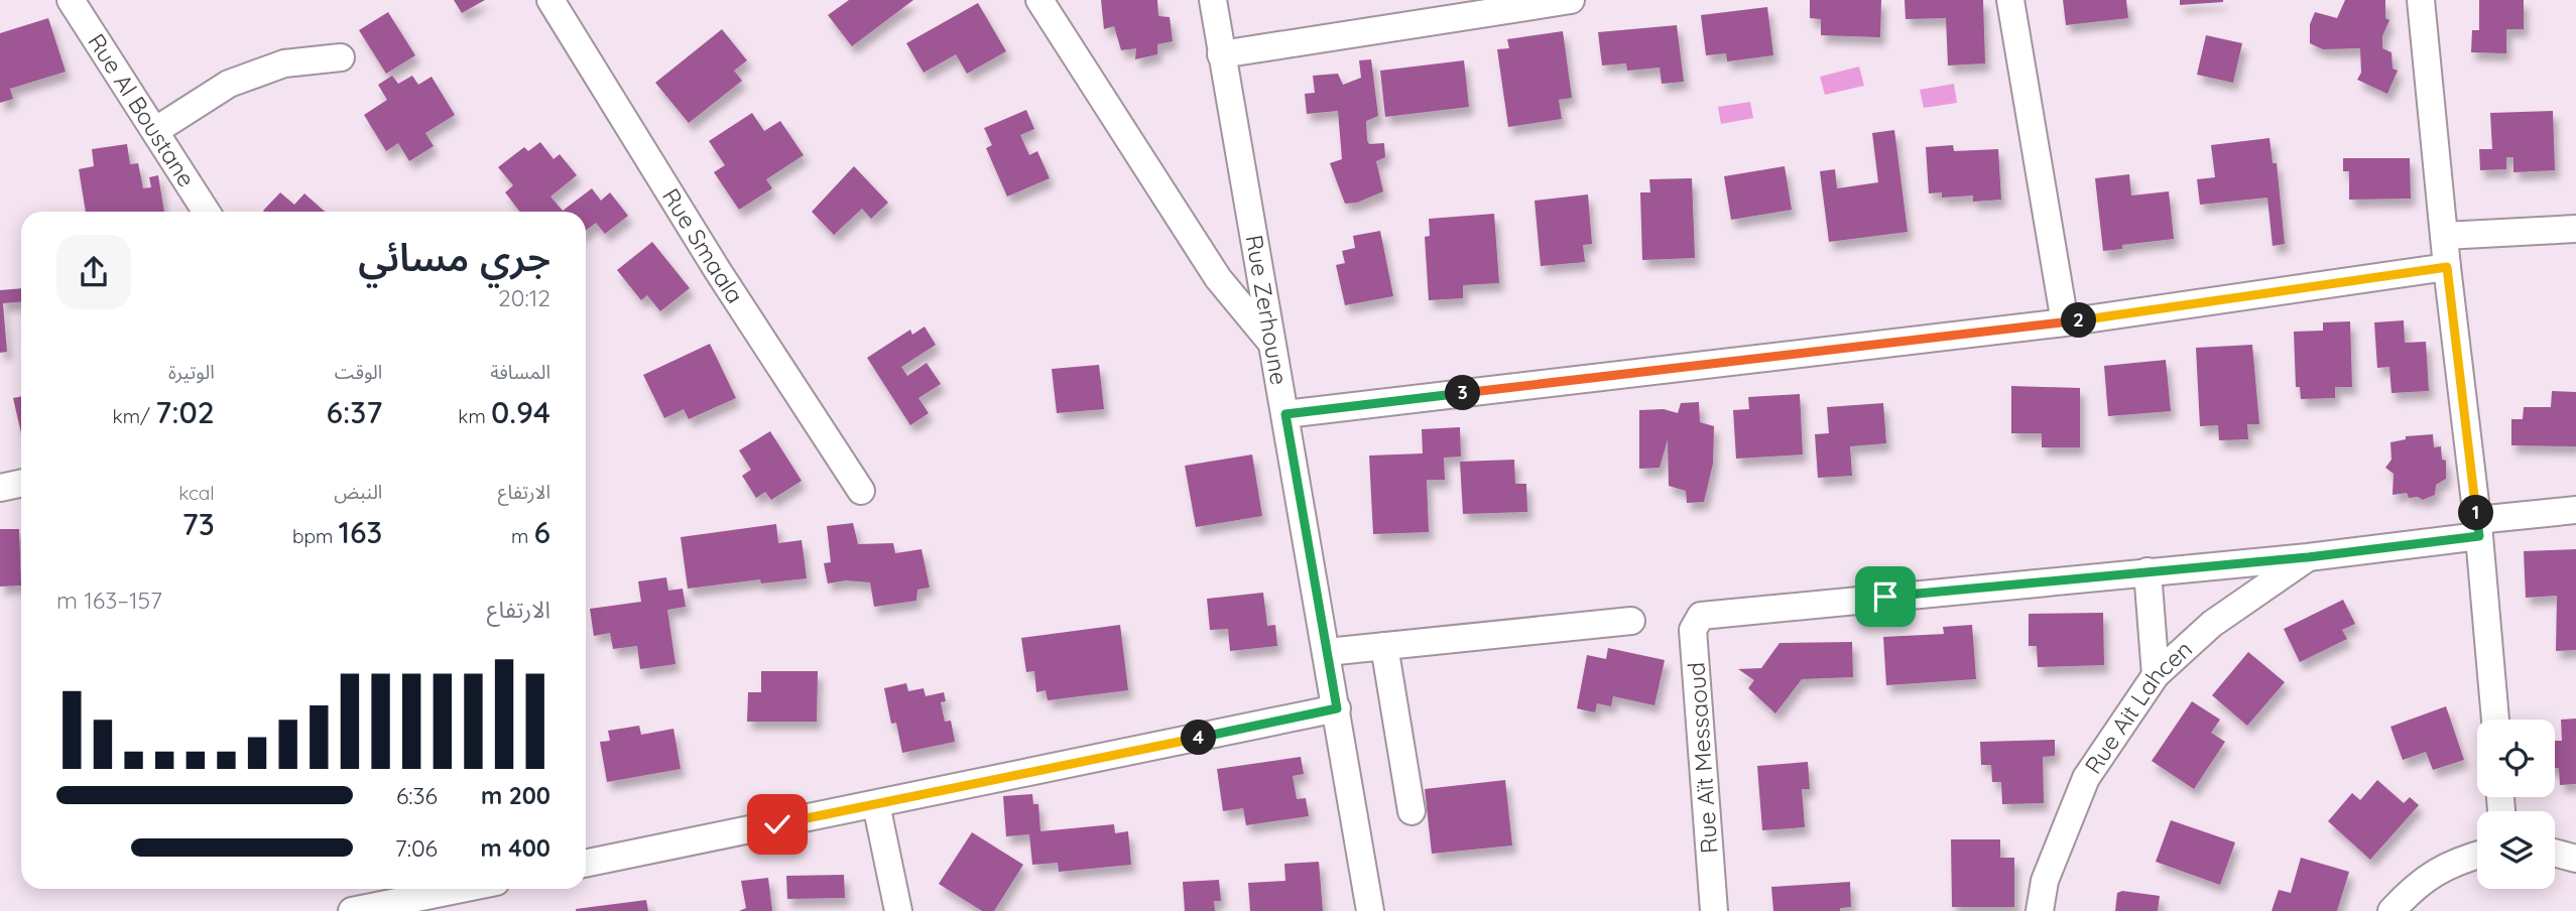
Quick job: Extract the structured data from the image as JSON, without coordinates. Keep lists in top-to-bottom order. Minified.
{"streets":{"street":["Rue Al Boustane","Rue Smaala","Rue Zerhoune","Rue Ait Lahcen","Rue Aït Messaoud"]},"page":{"heading":["جري مسائي","20:12"],"pins":["2","3","1","4"],"stats":[["المسافة","0.94 km"],["الوقت","6:37"],["الوتيرة","7:02 /km"],["الارتفاع","6 m"],["النبض","163 bpm"],["kcal","73"]],"chart":["الارتفاع","157–163 m"],"list":[{"name":"200 m","note":"6:36"},{"name":"400 m","note":"7:06"}]}}
